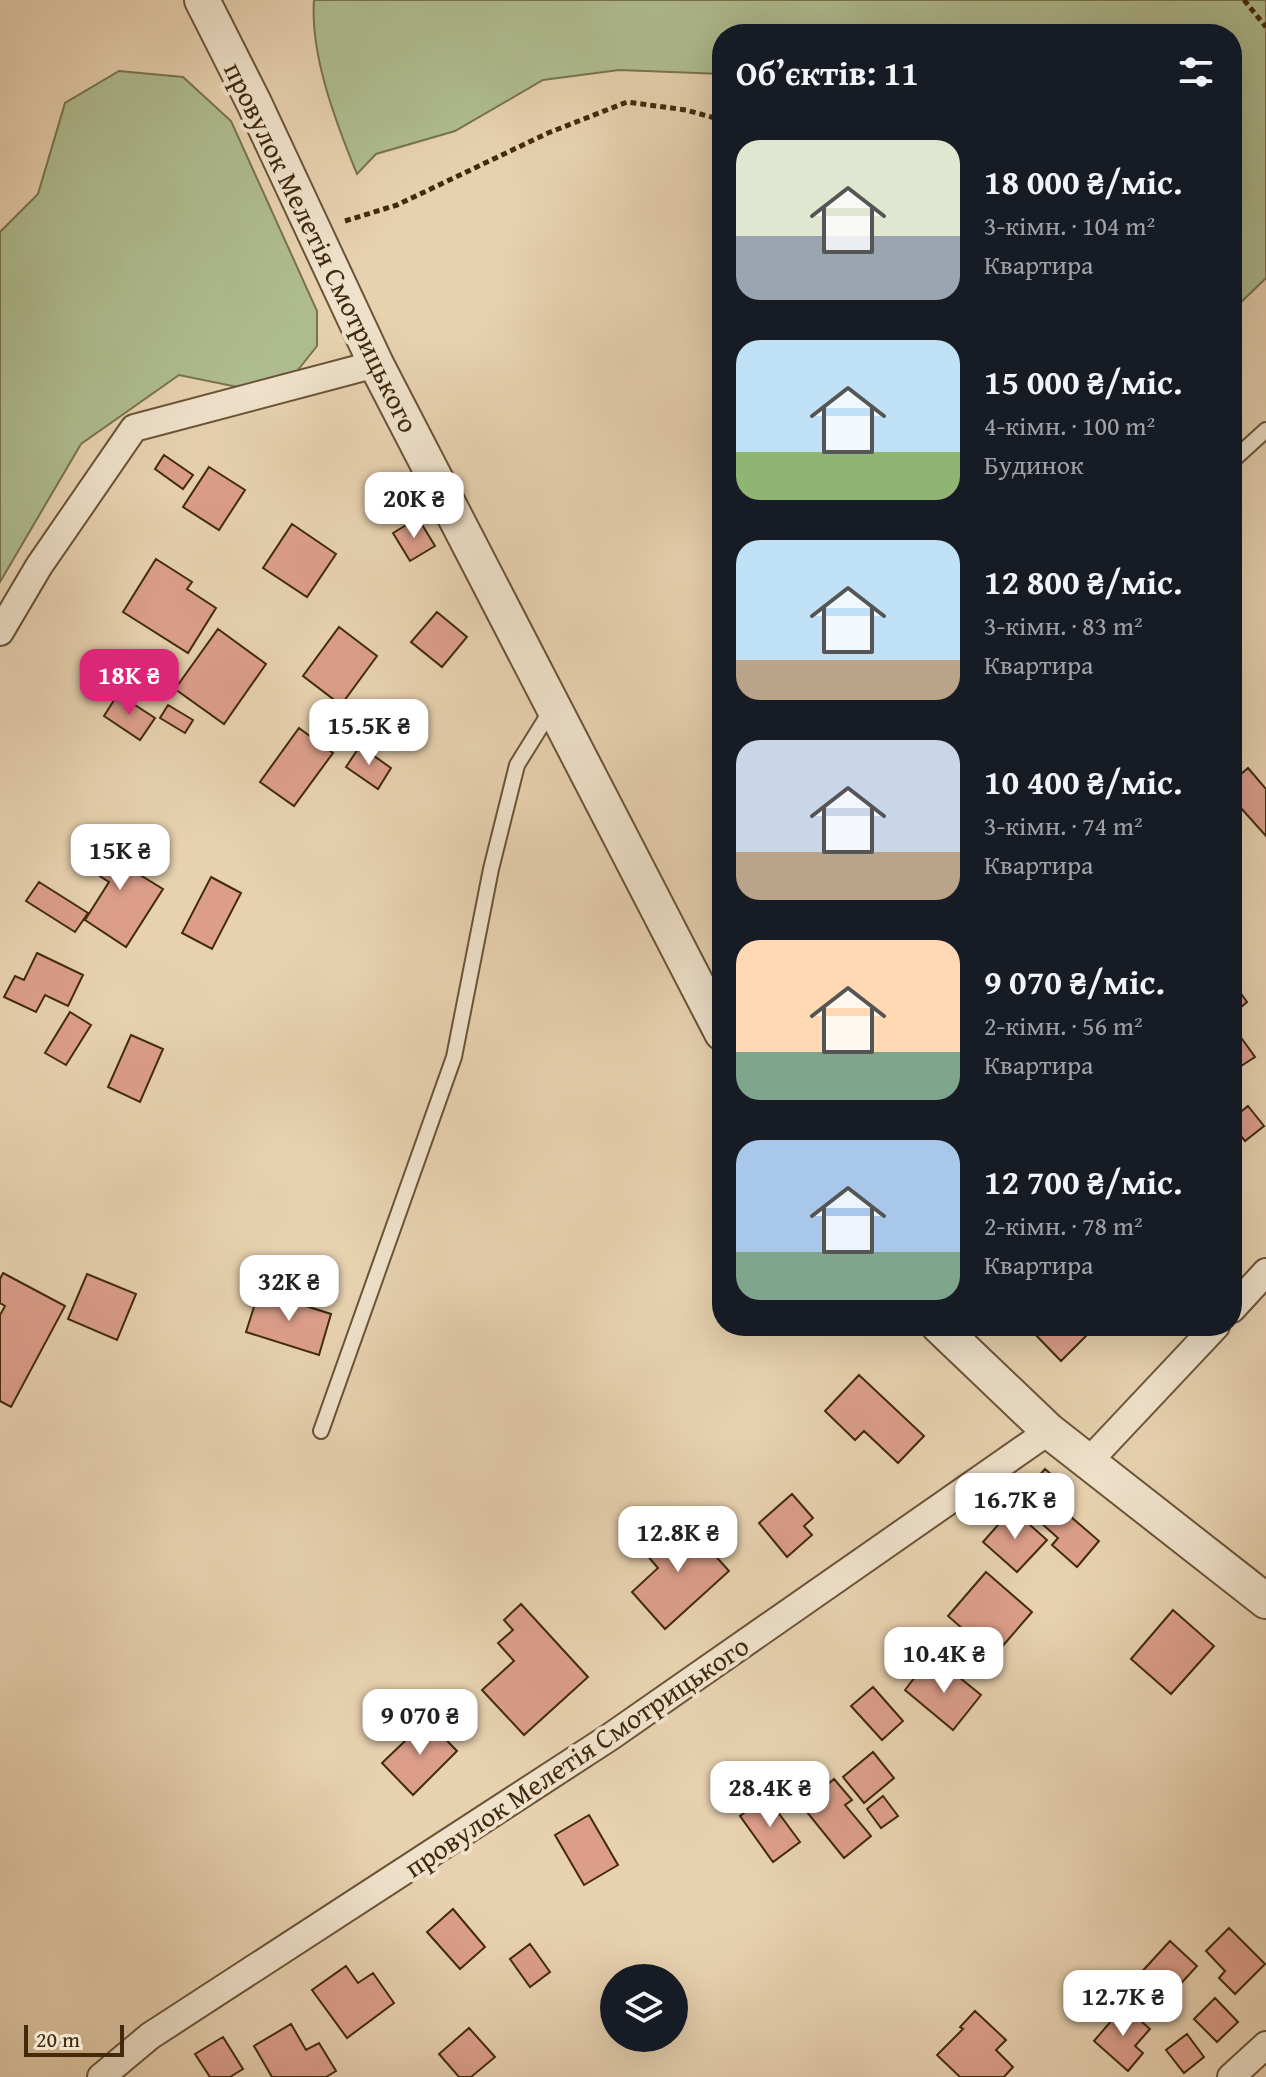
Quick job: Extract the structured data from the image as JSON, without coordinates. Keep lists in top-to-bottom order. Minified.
{"streets":{"street":["провулок Мелетія Смотрицького"]},"scale_bar":"20 m","page":{"heading":"Об’єктів: 11","list":[{"name":"18 000 ₴/міс.","note":"3-кімн. · 104 m² · Квартира"},{"name":"15 000 ₴/міс.","note":"4-кімн. · 100 m² · Будинок"},{"name":"12 800 ₴/міс.","note":"3-кімн. · 83 m² · Квартира"},{"name":"10 400 ₴/міс.","note":"3-кімн. · 74 m² · Квартира"},{"name":"9 070 ₴/міс.","note":"2-кімн. · 56 m² · Квартира"},{"name":"12 700 ₴/міс.","note":"2-кімн. · 78 m² · Квартира"}],"price":["20K ₴","18K ₴","15.5K ₴","15K ₴","32K ₴","16.7K ₴","12.8K ₴","10.4K ₴","9 070 ₴","28.4K ₴","12.7K ₴"],"scale":"20 m"}}
